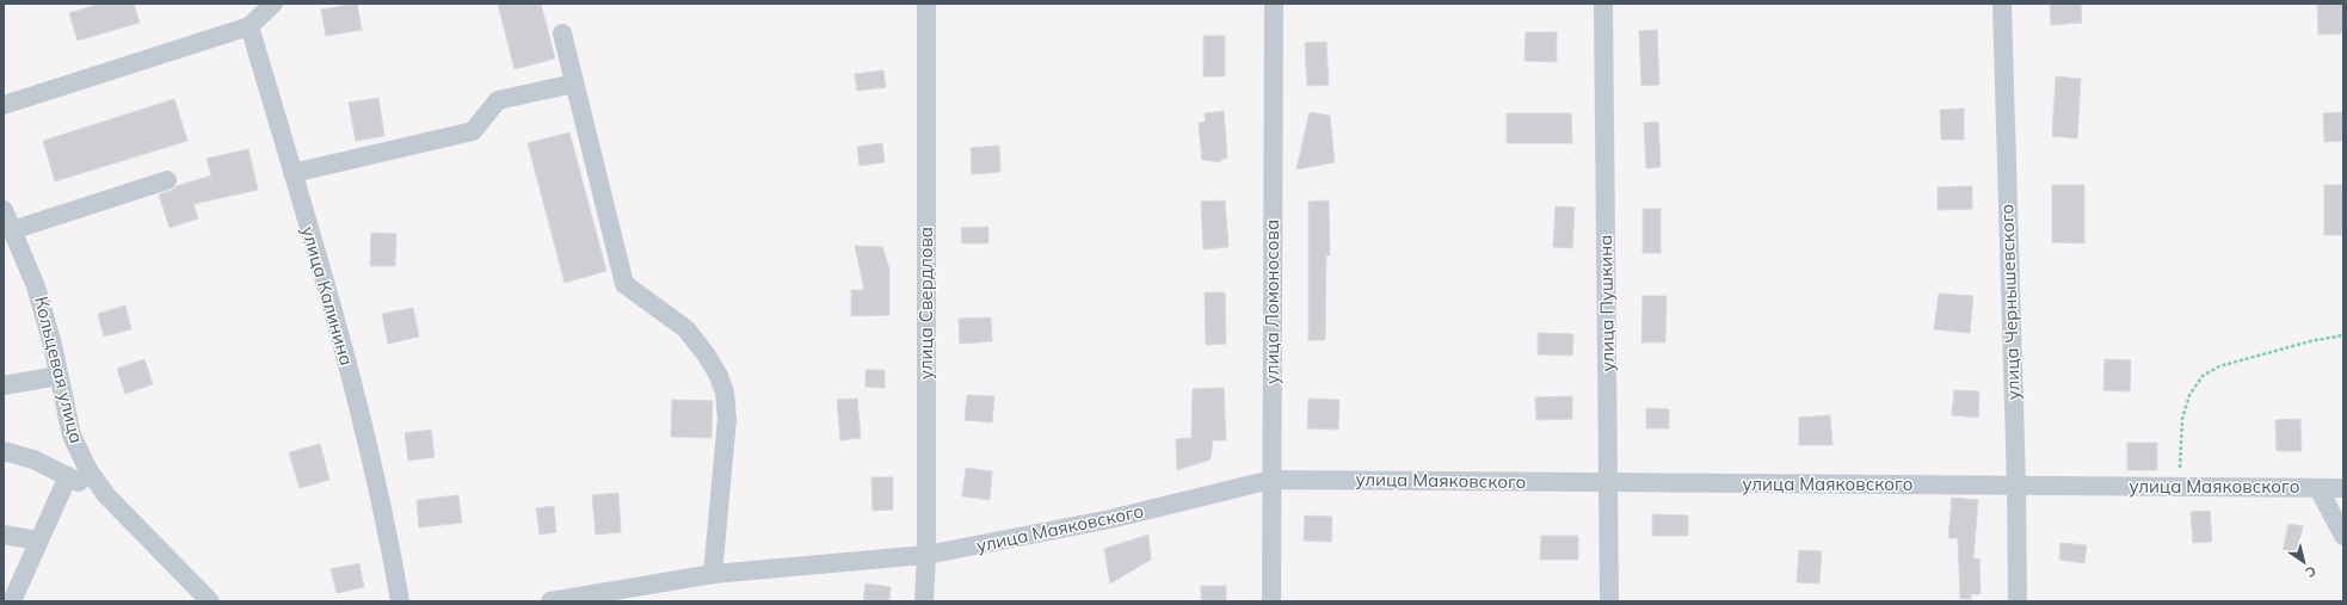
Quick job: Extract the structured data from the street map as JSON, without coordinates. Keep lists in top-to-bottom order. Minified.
{"streets":{"street":["улица Калинина","улица Ломоносова","улица Чернышевского","улица Свердлова","улица Пушкина","Кольцевая улица","улица Маяковского"]},"crossings":[["улица Ломоносова","улица Маяковского"],["улица Чернышевского","улица Маяковского"],["улица Свердлова","улица Маяковского"],["улица Пушкина","улица Маяковского"]],"north":"bottom right"}
